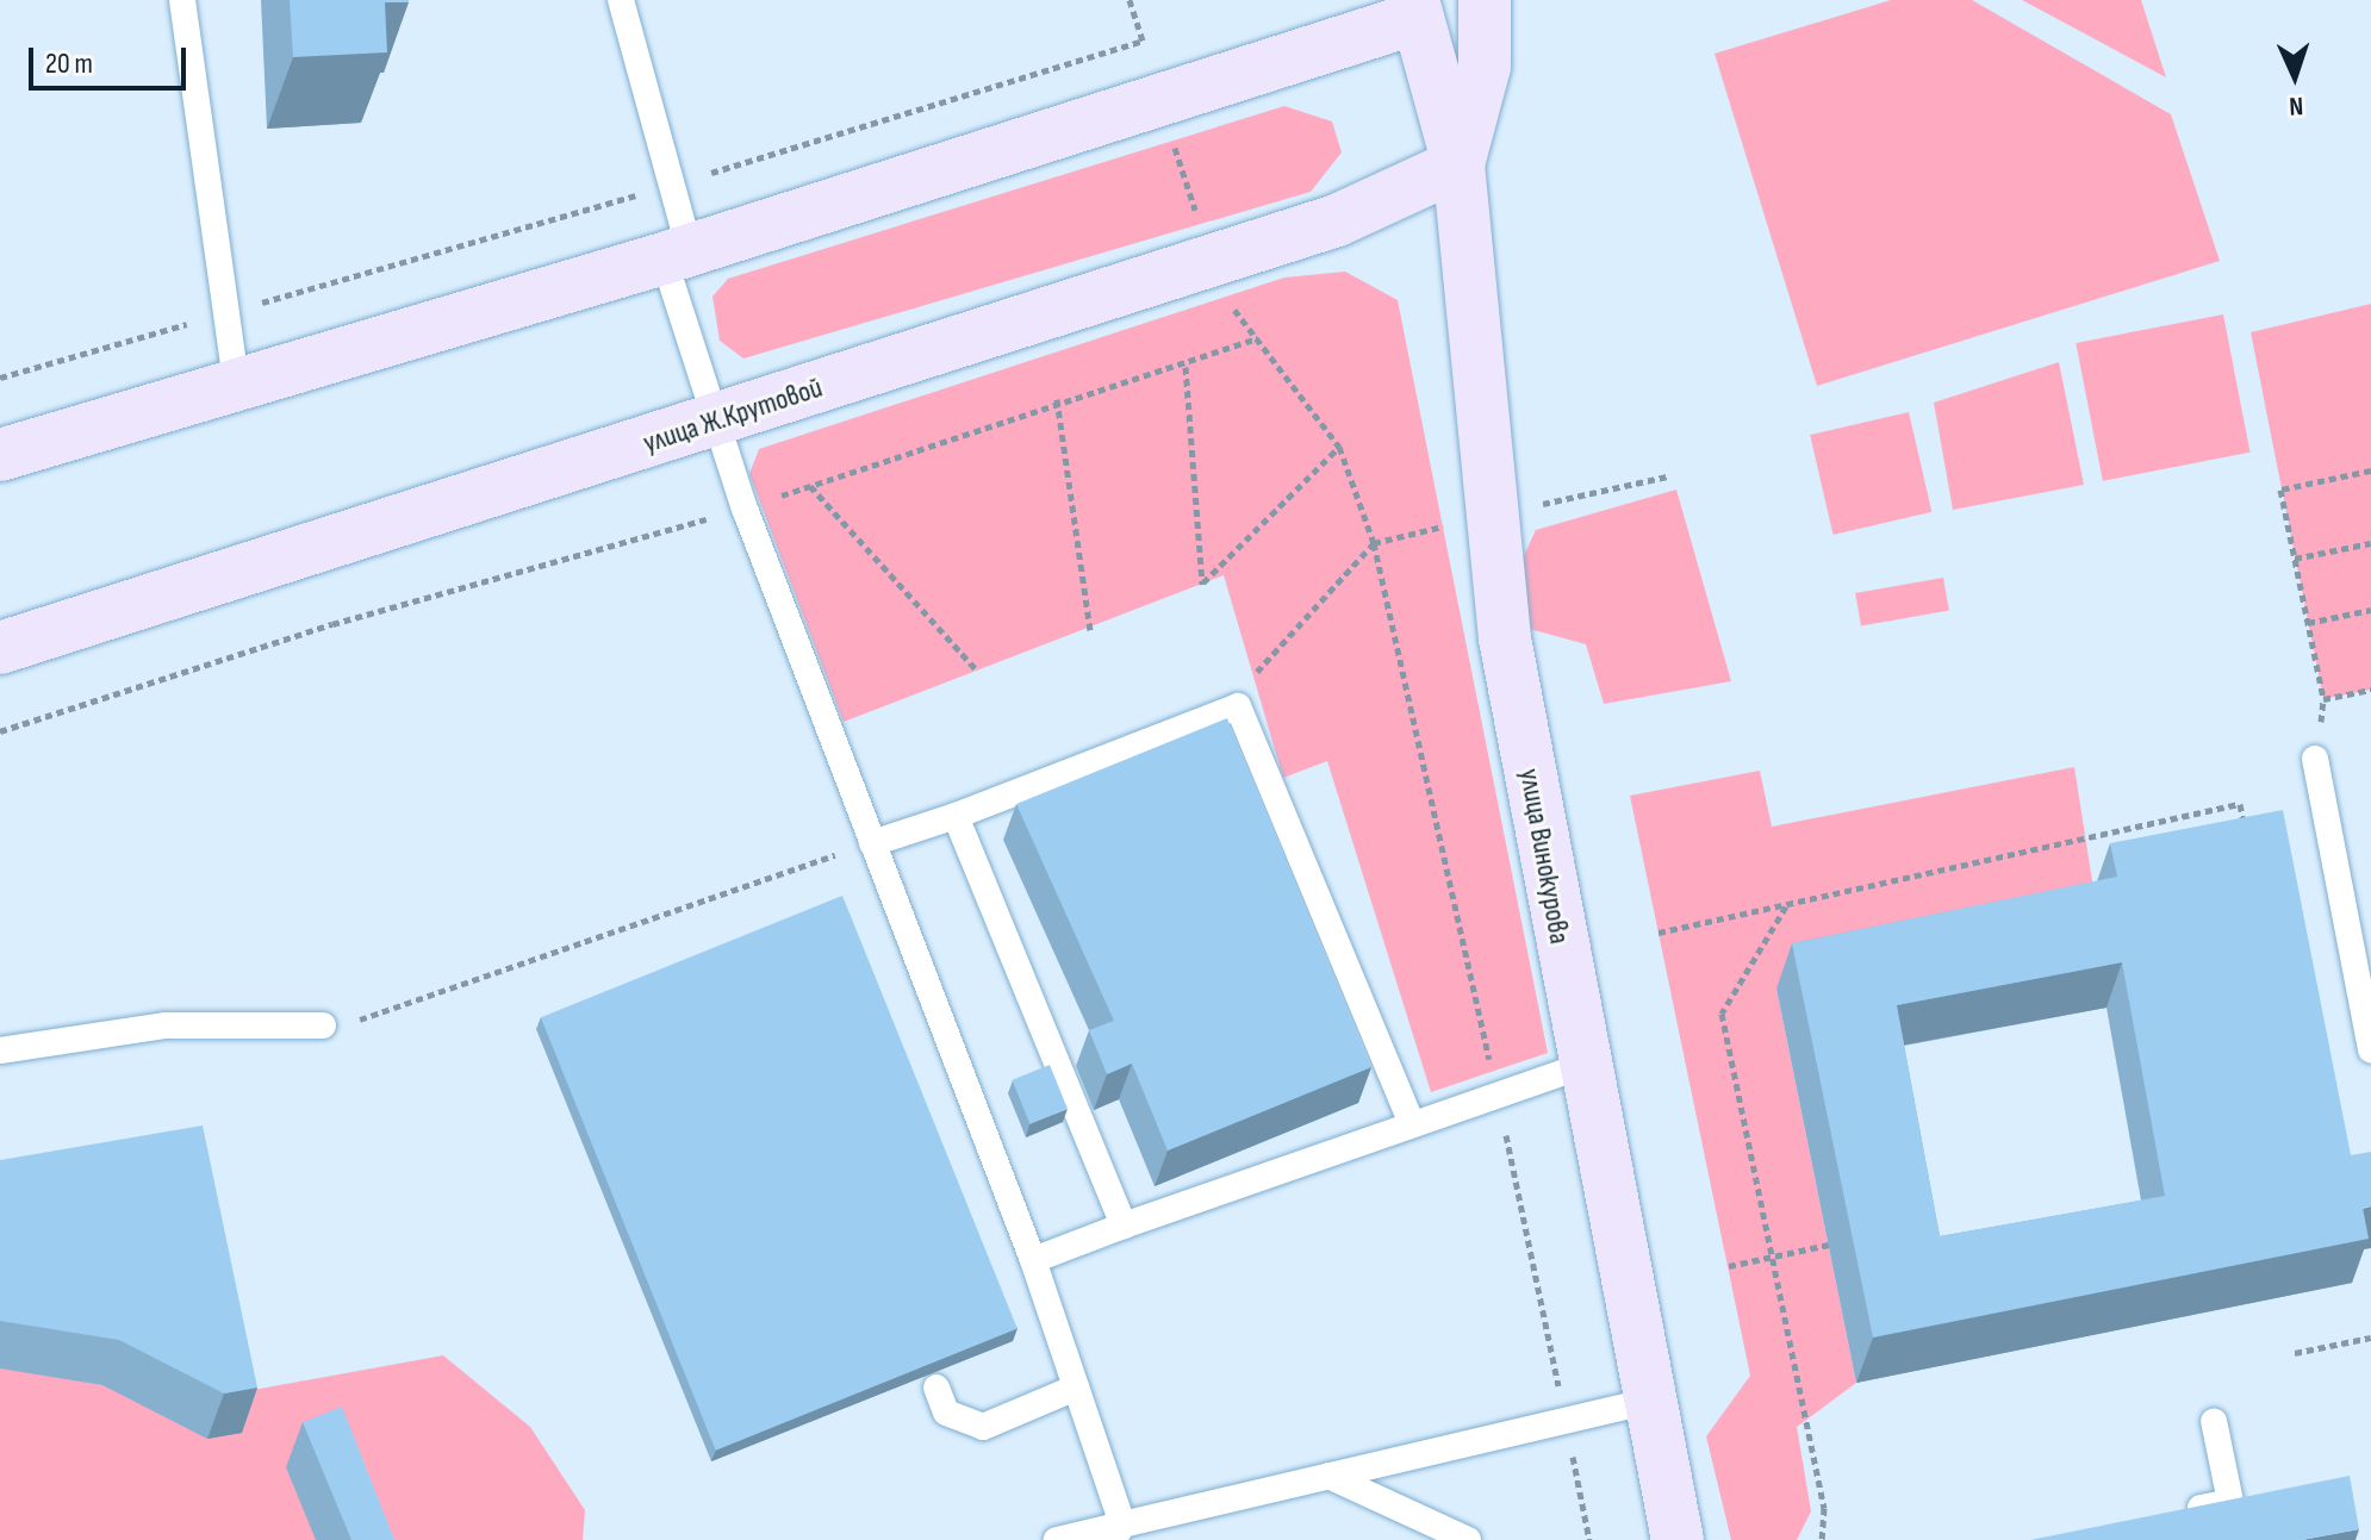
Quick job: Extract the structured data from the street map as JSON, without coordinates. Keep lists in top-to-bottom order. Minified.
{"streets":{"main road":["улица Ж.Крутовой","улица Винокурова"]},"crossings":[["улица Ж.Крутовой","улица Винокурова"]],"scale_bar":"20 m","north":"bottom"}
